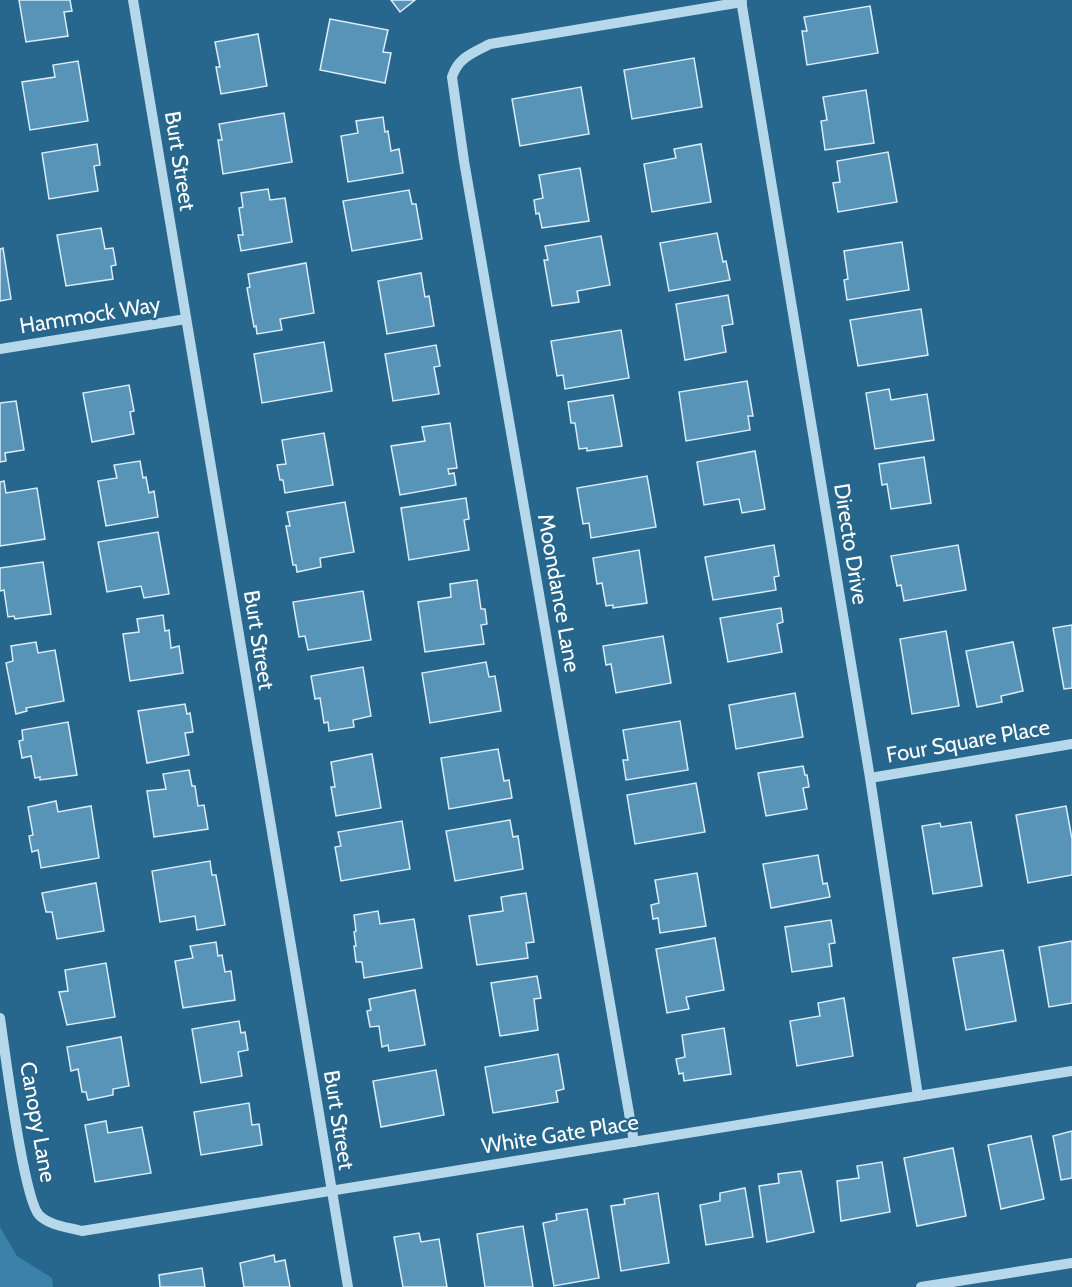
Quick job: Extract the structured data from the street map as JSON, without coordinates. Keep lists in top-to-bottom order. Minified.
{"streets":{"street":["Burt Street","Hammock Way","Directo Drive","Moondance Lane","Four Square Place","Canopy Lane","White Gate Place"]},"crossings":[["Burt Street","Hammock Way"],["Burt Street","White Gate Place"],["Directo Drive","Moondance Lane"],["Directo Drive","Four Square Place"],["Directo Drive","White Gate Place"],["Moondance Lane","White Gate Place"],["Canopy Lane","White Gate Place"]]}
